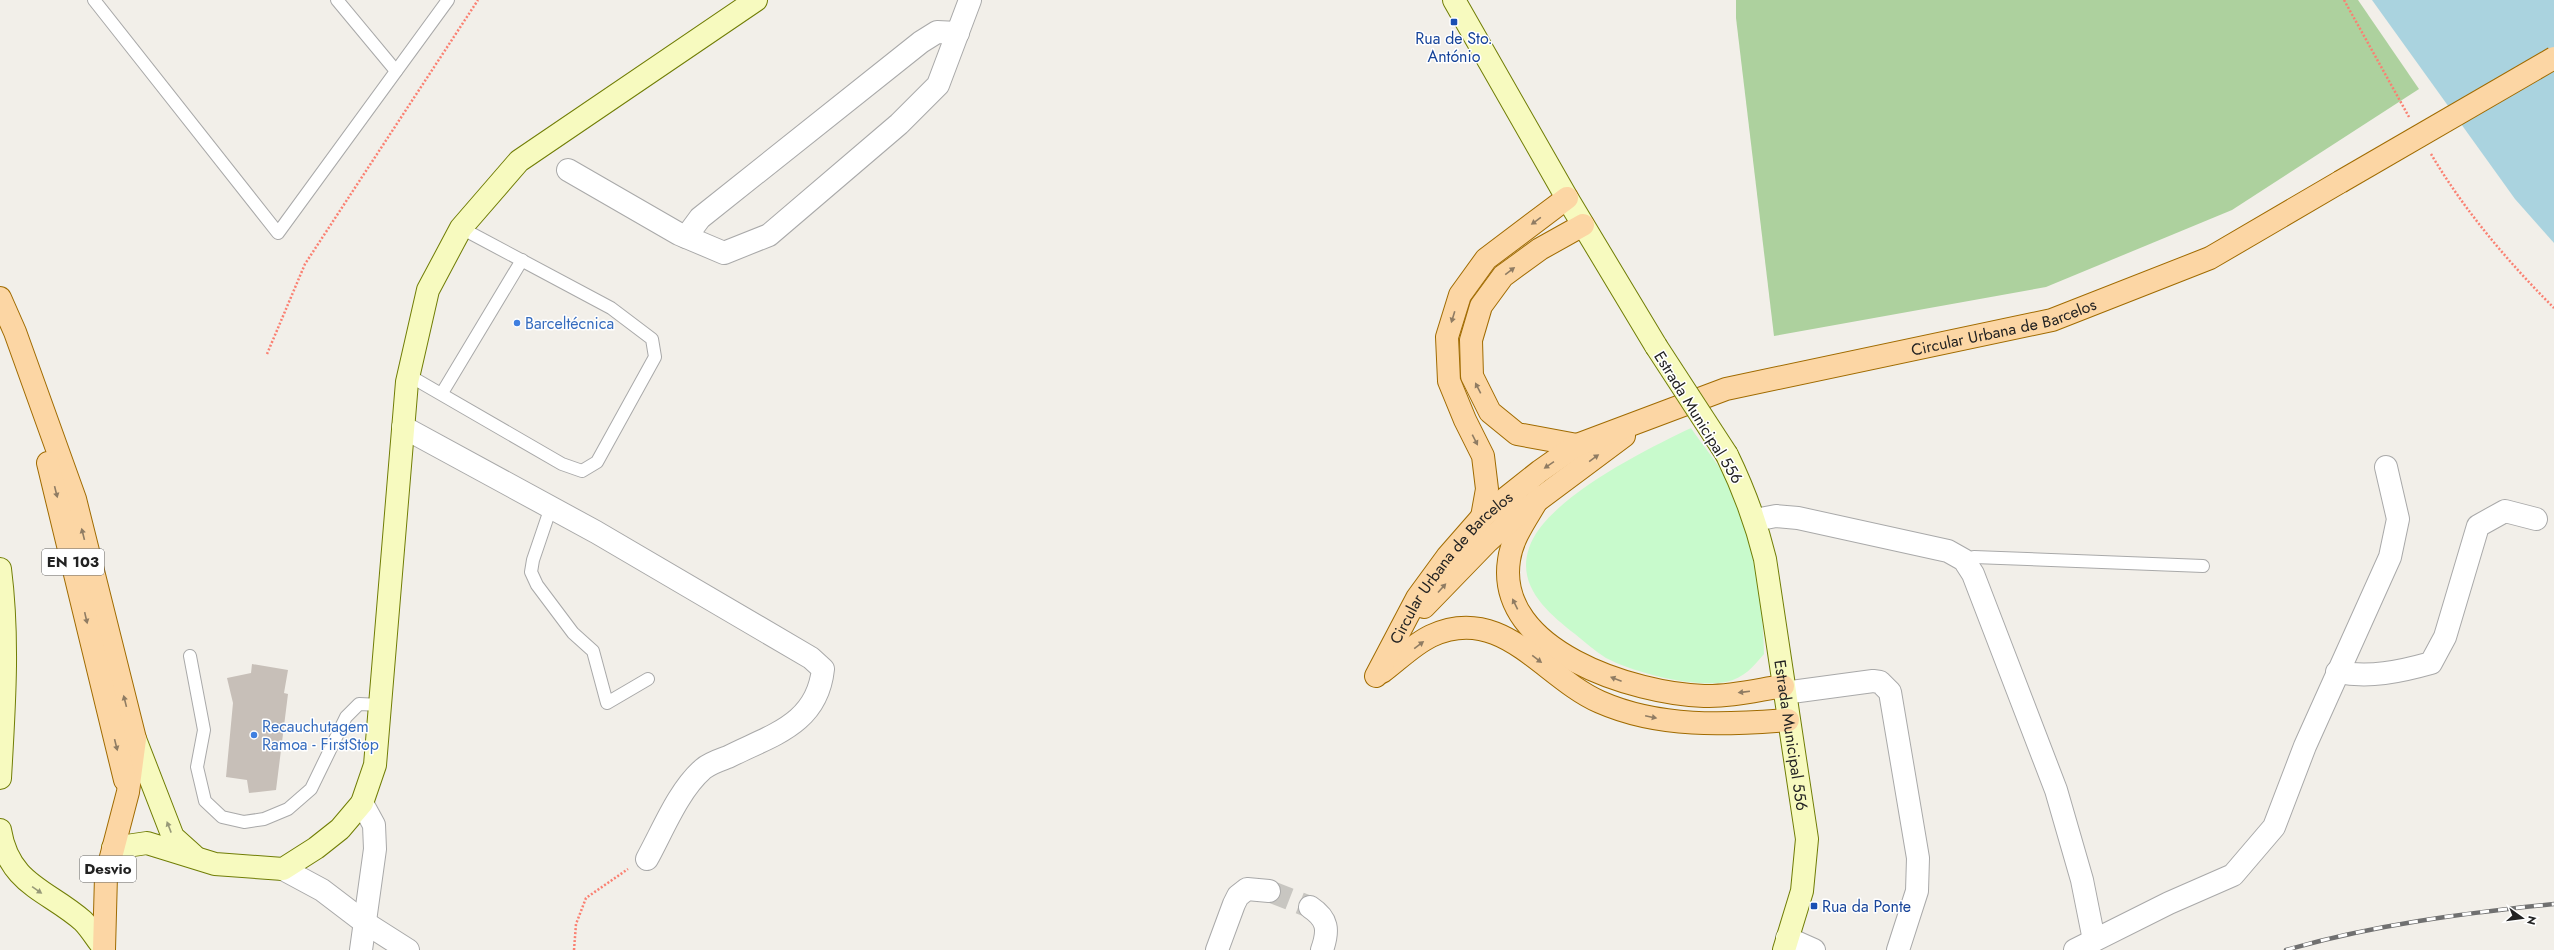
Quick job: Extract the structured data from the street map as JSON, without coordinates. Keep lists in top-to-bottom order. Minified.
{"streets":{"main road":["Circular Urbana de Barcelos","Estrada Municipal 556","EN 103","Desvio"]},"crossings":[["EN 103","Desvio"]],"places":{"transit":["Rua de Sto. António","Rua da Ponte"],"other":["Barceltécnica","Recauchutagem Ramoa - FirstStop"]},"north":"right"}
